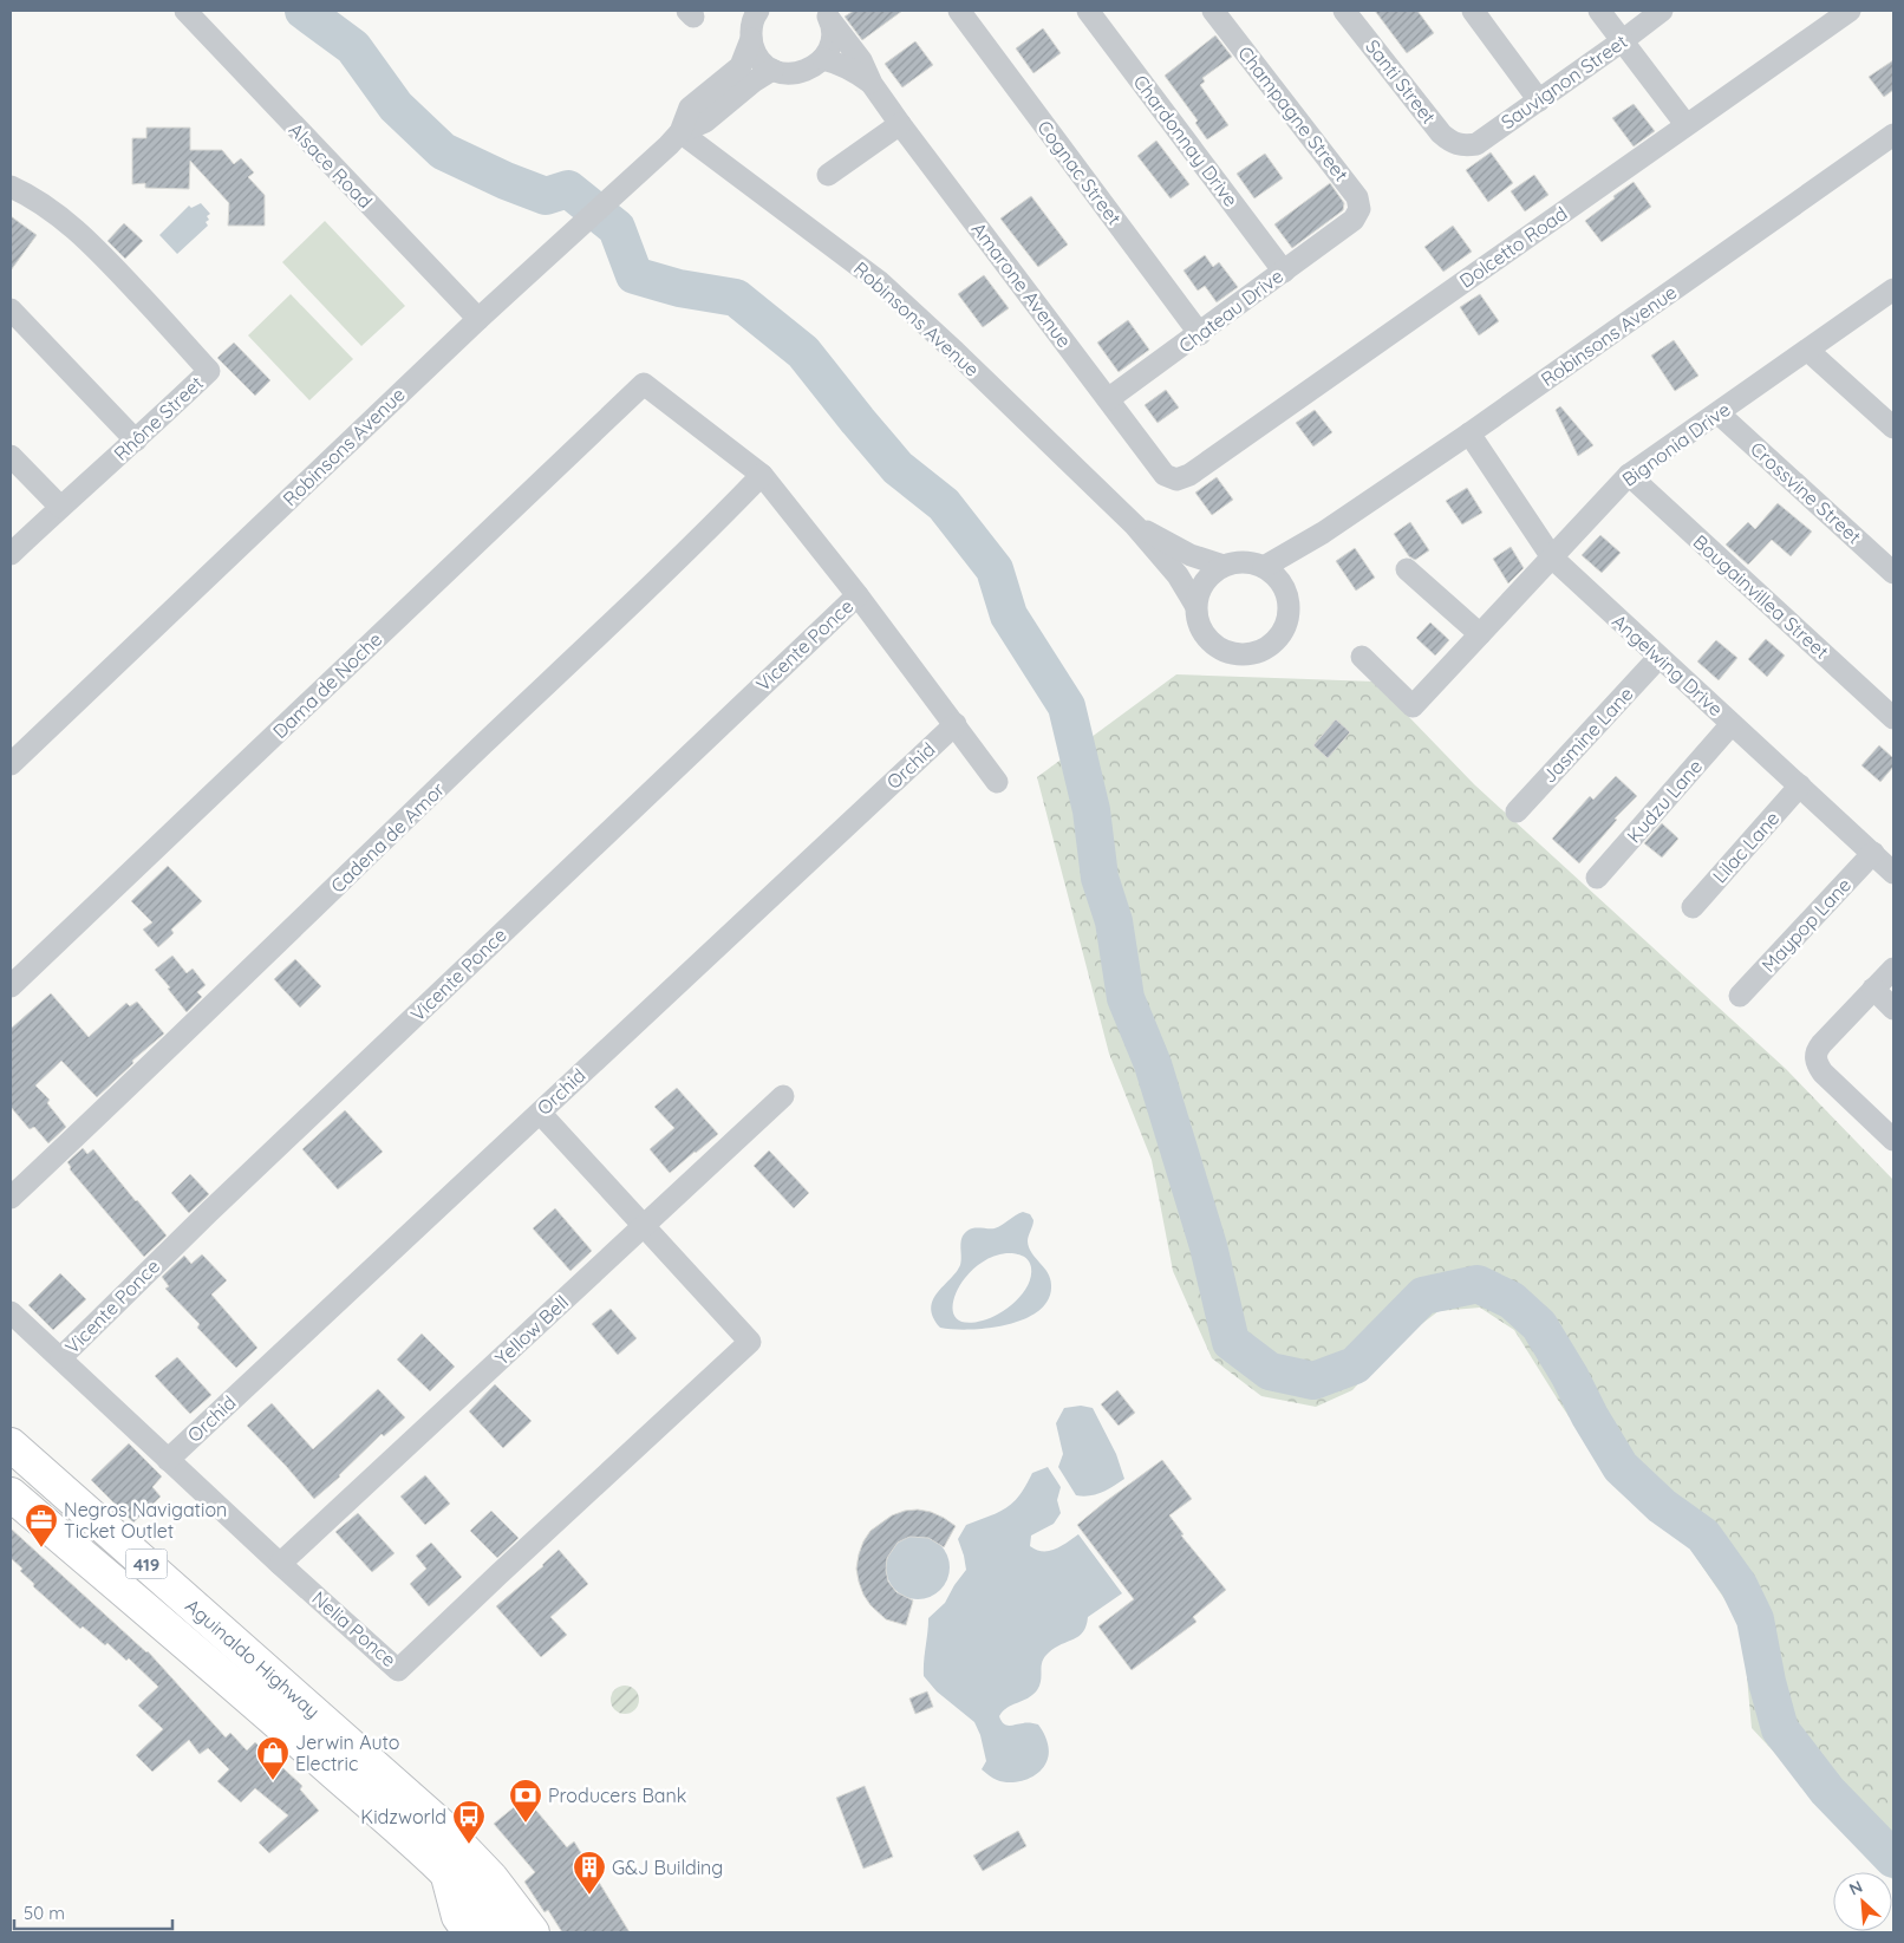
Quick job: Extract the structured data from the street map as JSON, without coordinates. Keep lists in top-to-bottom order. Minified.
{"streets":{"highway":["419","Aguinaldo Highway"],"street":["Santi Street","Sauvignon Street","Champagne Street","Chardonnay Drive","Alsace Road","Cognac Street","Dolcetto Road","Amarone Avenue","Chateau Drive","Robinsons Avenue","Rhône Street","Bignonia Drive","Crossvine Street","Bougainvillea Street","Vicente Ponce","Angelwing Drive","Dama de Noche","Jasmine Lane","Orchid","Kudzu Lane","Cadena de Amor","Lilac Lane","Maypop Lane","Yellow Bell","Nelia Ponce"]},"crossings":[["Santi Street","Sauvignon Street"],["Champagne Street","Chateau Drive"],["Chardonnay Drive","Chateau Drive"],["Alsace Road","Robinsons Avenue"],["Cognac Street","Chateau Drive"],["Dolcetto Road","Amarone Avenue"],["Amarone Avenue","Chateau Drive"],["Robinsons Avenue","Angelwing Drive"],["Bignonia Drive","Crossvine Street"],["Bignonia Drive","Bougainvillea Street"],["Bignonia Drive","Angelwing Drive"],["Vicente Ponce","Nelia Ponce"],["Angelwing Drive","Jasmine Lane"],["Angelwing Drive","Kudzu Lane"],["Angelwing Drive","Lilac Lane"],["Angelwing Drive","Maypop Lane"],["Dama de Noche","Cadena de Amor"],["Orchid","Nelia Ponce"],["Yellow Bell","Nelia Ponce"]],"places":{"office":["Negros Navigation Ticket Outlet"],"shop":["Jerwin Auto Electric"],"bank":["Producers Bank"],"bus stop":["Kidzworld"],"building":["G&J Building"]},"scale_bar":"50 m","north":"top left"}
